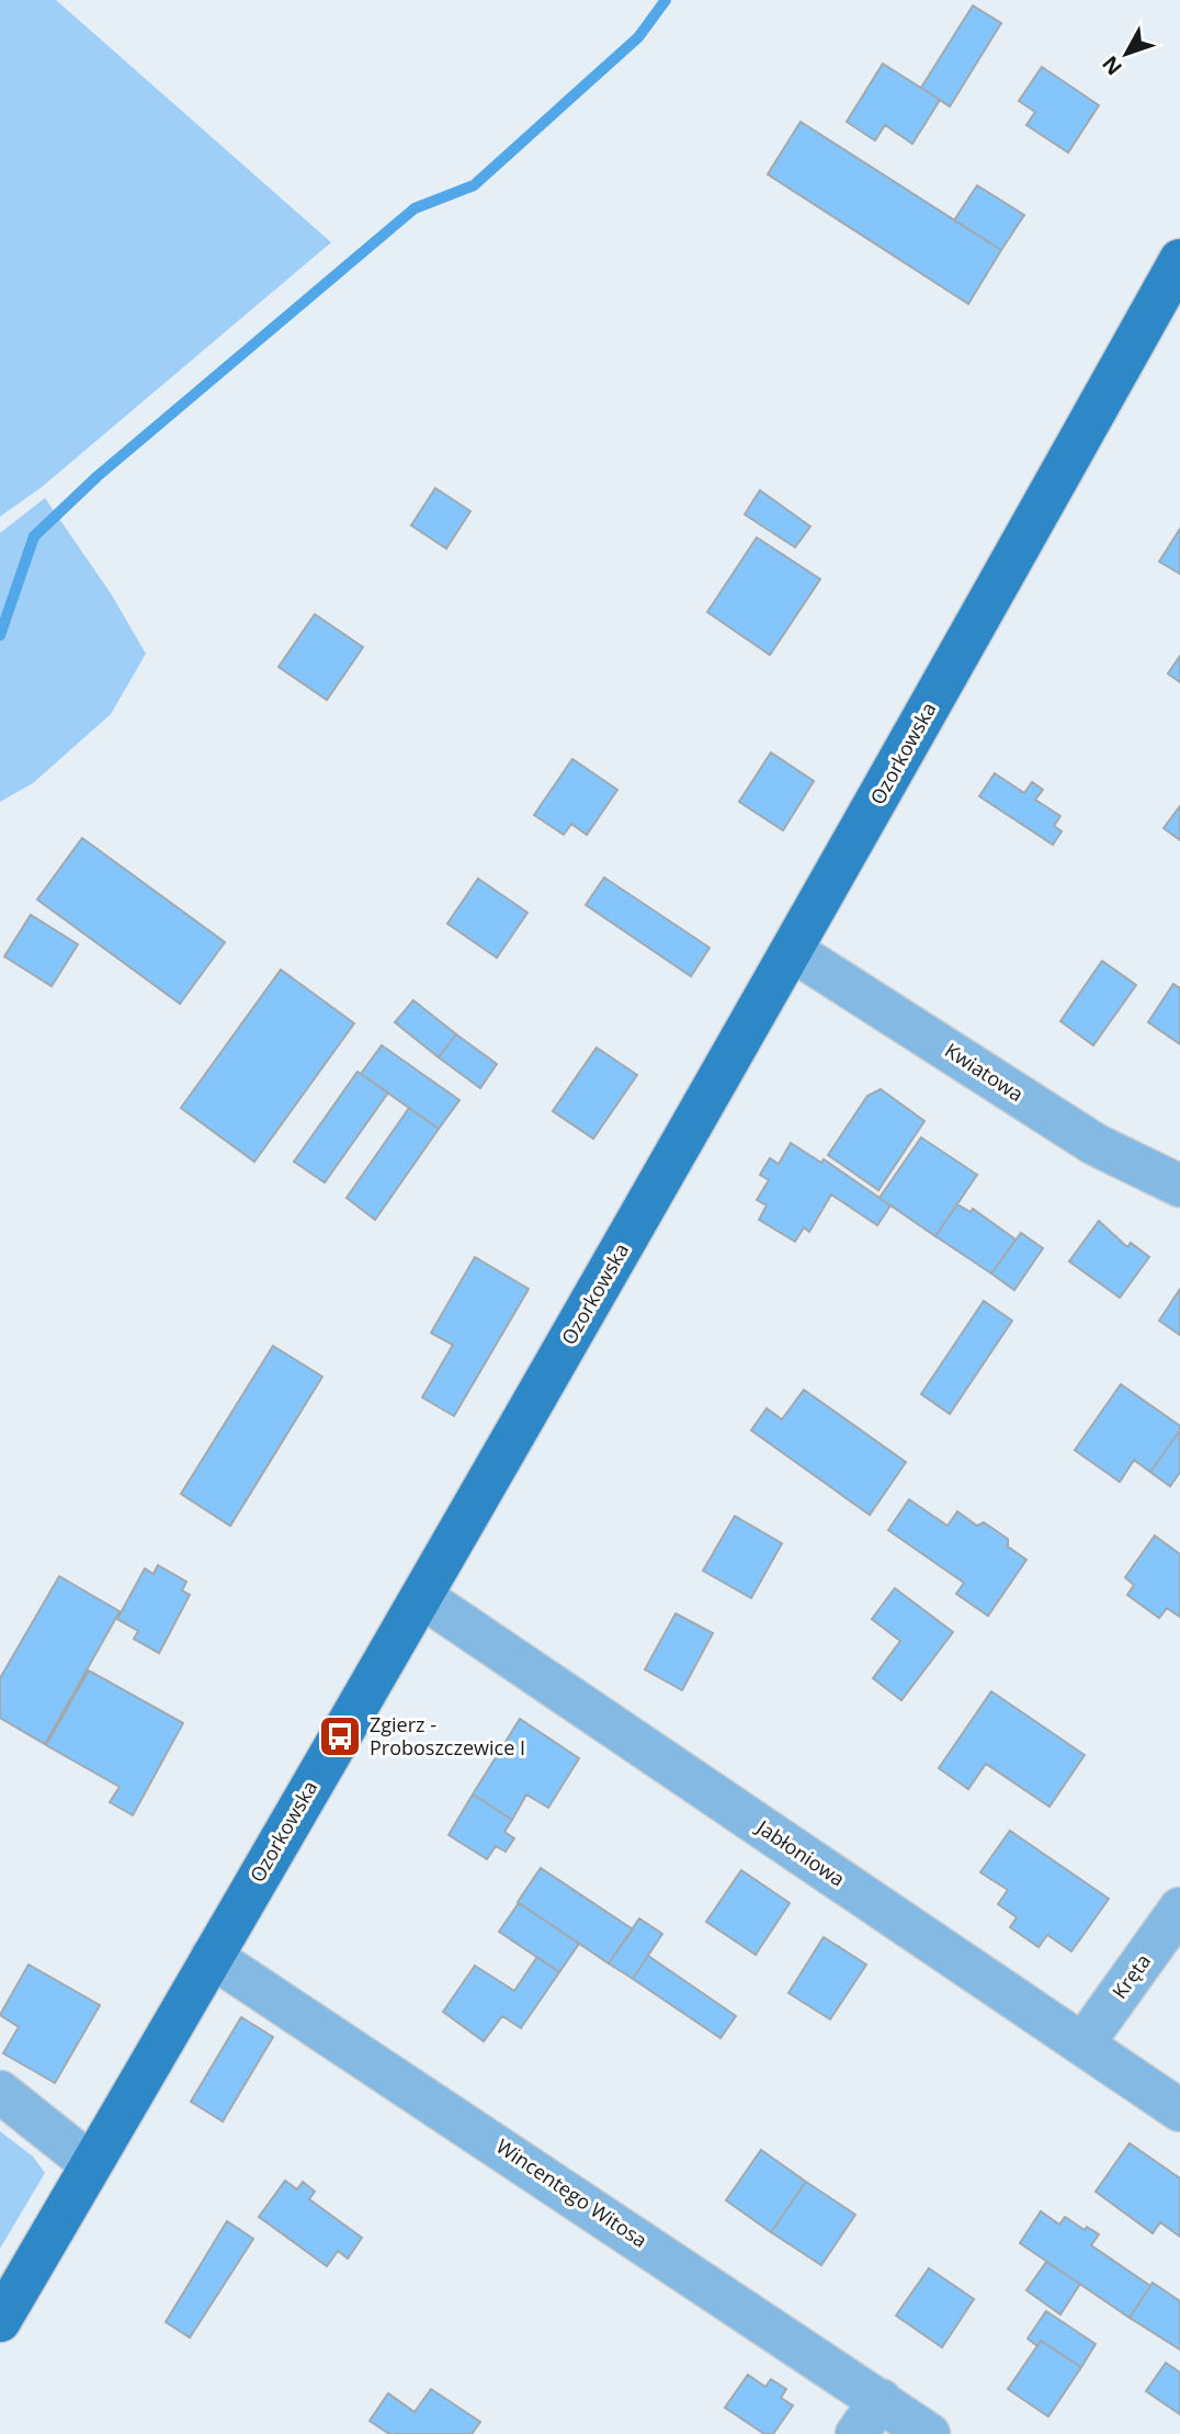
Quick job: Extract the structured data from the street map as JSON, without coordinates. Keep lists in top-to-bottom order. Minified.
{"streets":{"main road":["Ozorkowska"],"street":["Kwiatowa","Jabłoniowa","Kręta","Wincentego Witosa"]},"crossings":[["Ozorkowska","Kwiatowa"],["Ozorkowska","Jabłoniowa"],["Ozorkowska","Wincentego Witosa"],["Jabłoniowa","Kręta"]],"places":{"bus stop":["Zgierz - Proboszczewice I"]},"north":"bottom left"}
